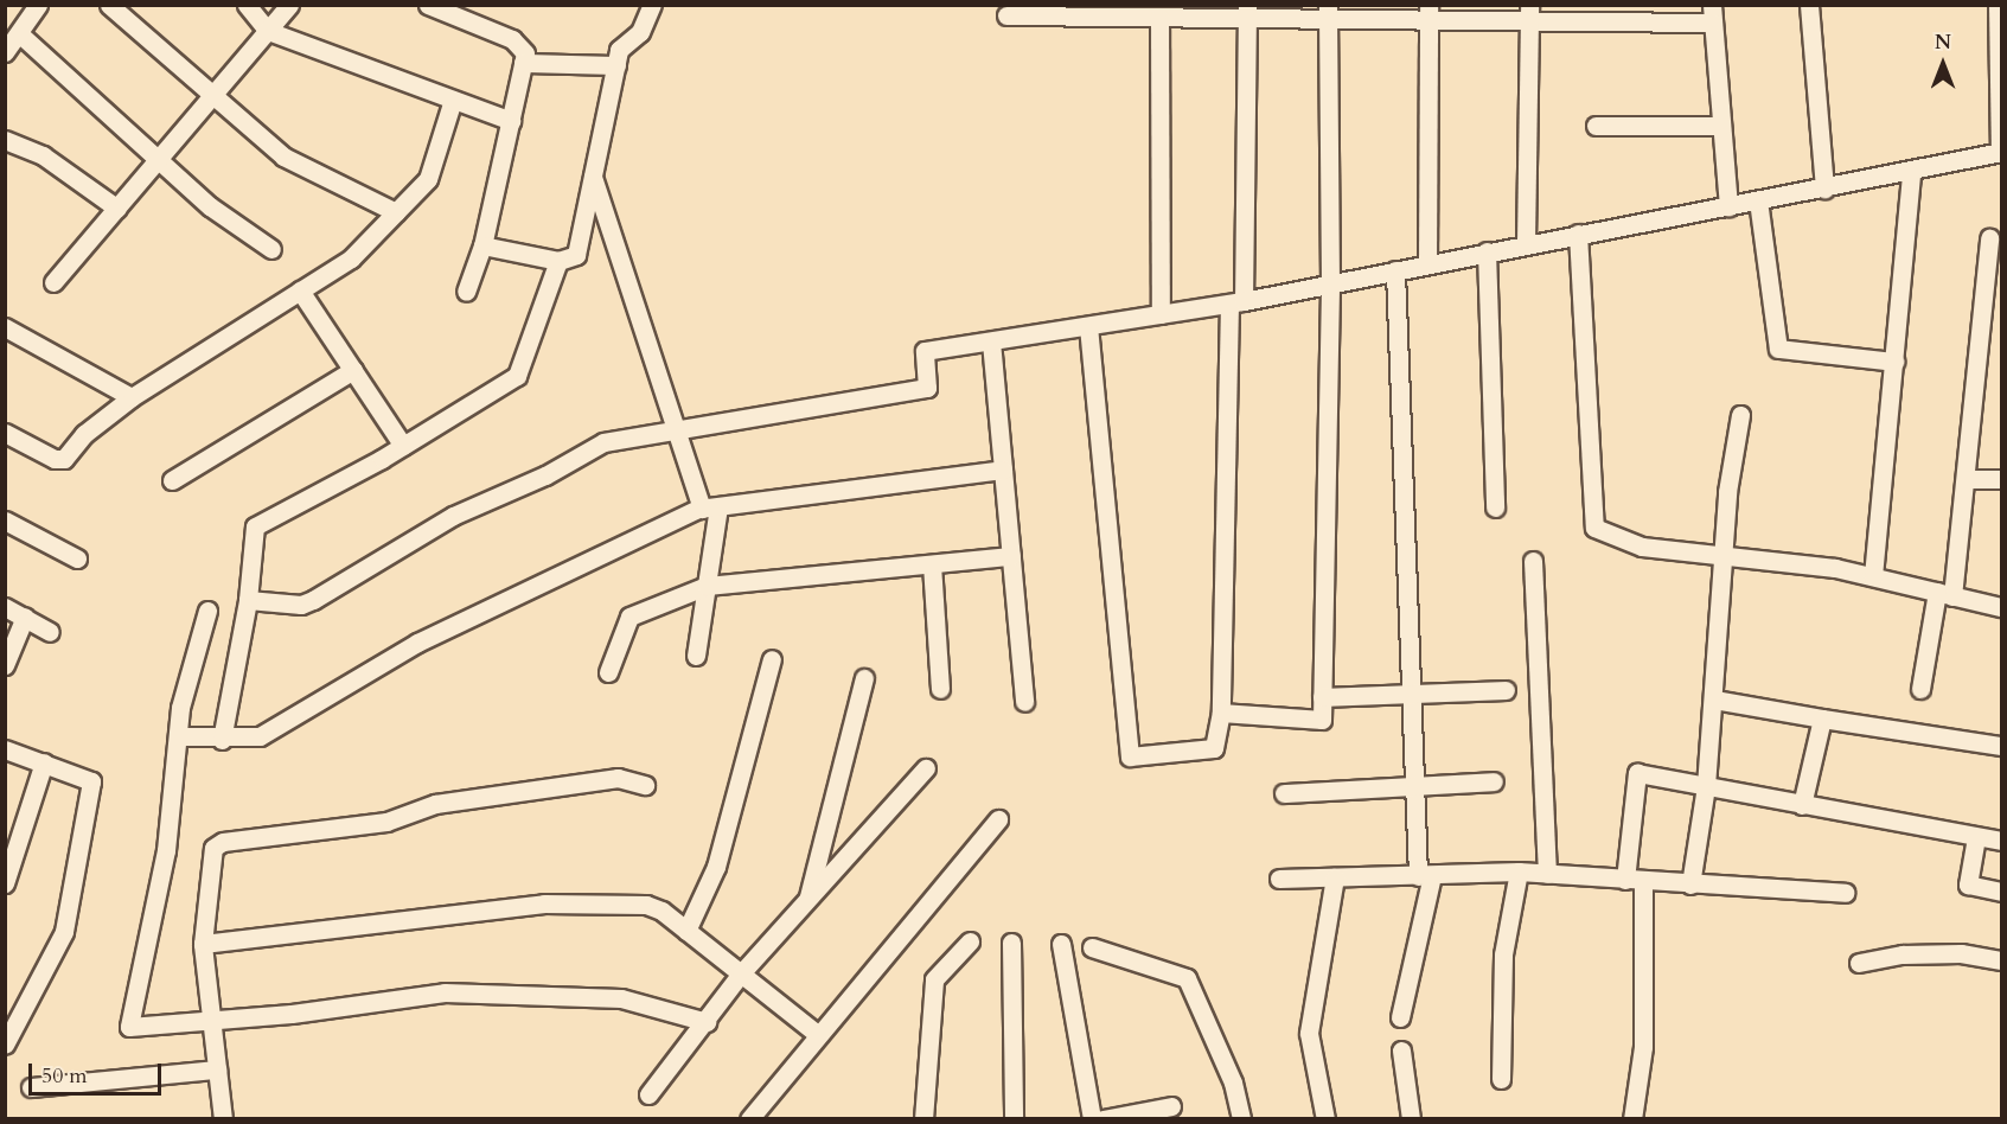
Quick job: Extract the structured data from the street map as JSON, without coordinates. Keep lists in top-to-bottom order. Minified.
{"scale_bar":"50 m","north":"top"}
